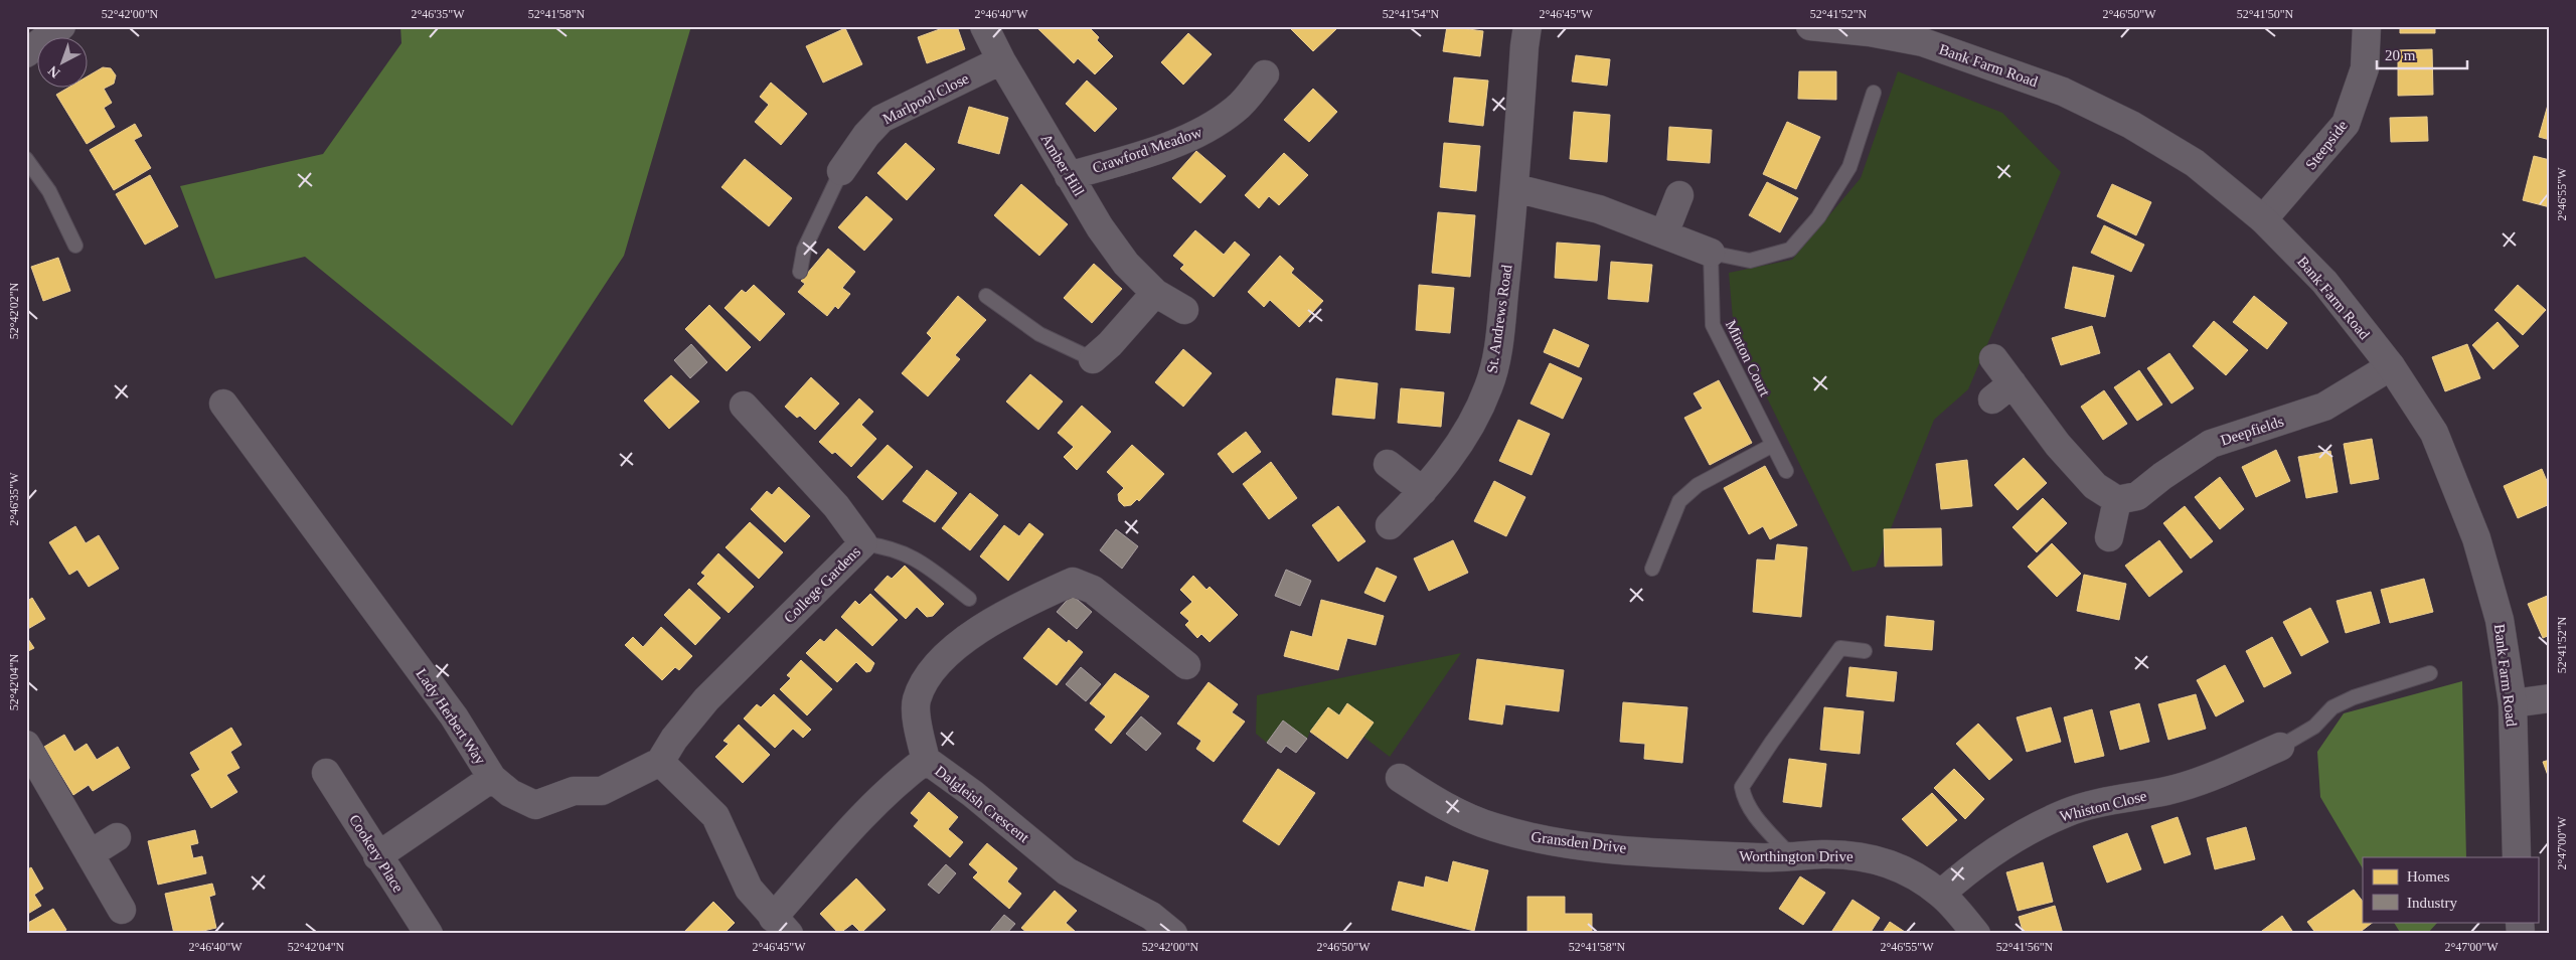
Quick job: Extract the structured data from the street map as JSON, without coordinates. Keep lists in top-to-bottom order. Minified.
{"streets":{"street":["Bank Farm Road","Marlpool Close","Steepside","Crawford Meadow","Amber Hill","St. Andrews Road","Deepfields","College Gardens","Lady Herbert Way","Dalgleish Crescent","Whiston Close","Gransden Drive","Cookery Place","Worthington Drive"],"lane":["Minton Court"]},"crossings":[["Bank Farm Road","Steepside"],["Bank Farm Road","Deepfields"],["Marlpool Close","Amber Hill"],["Crawford Meadow","Amber Hill"],["College Gardens","Lady Herbert Way"],["Whiston Close","Worthington Drive"],["Gransden Drive","Worthington Drive"]],"legend":["Homes","Industry"],"scale_bar":"20 m","north":"bottom left","coordinates":["52°42'00\"N","2°46'35\"W","52°41'58\"N","2°46'40\"W","52°41'54\"N","2°46'45\"W","52°41'52\"N","2°46'50\"W","52°41'50\"N","2°46'55\"W","52°42'02\"N","52°42'04\"N","2°47'00\"W","52°41'56\"N"]}
